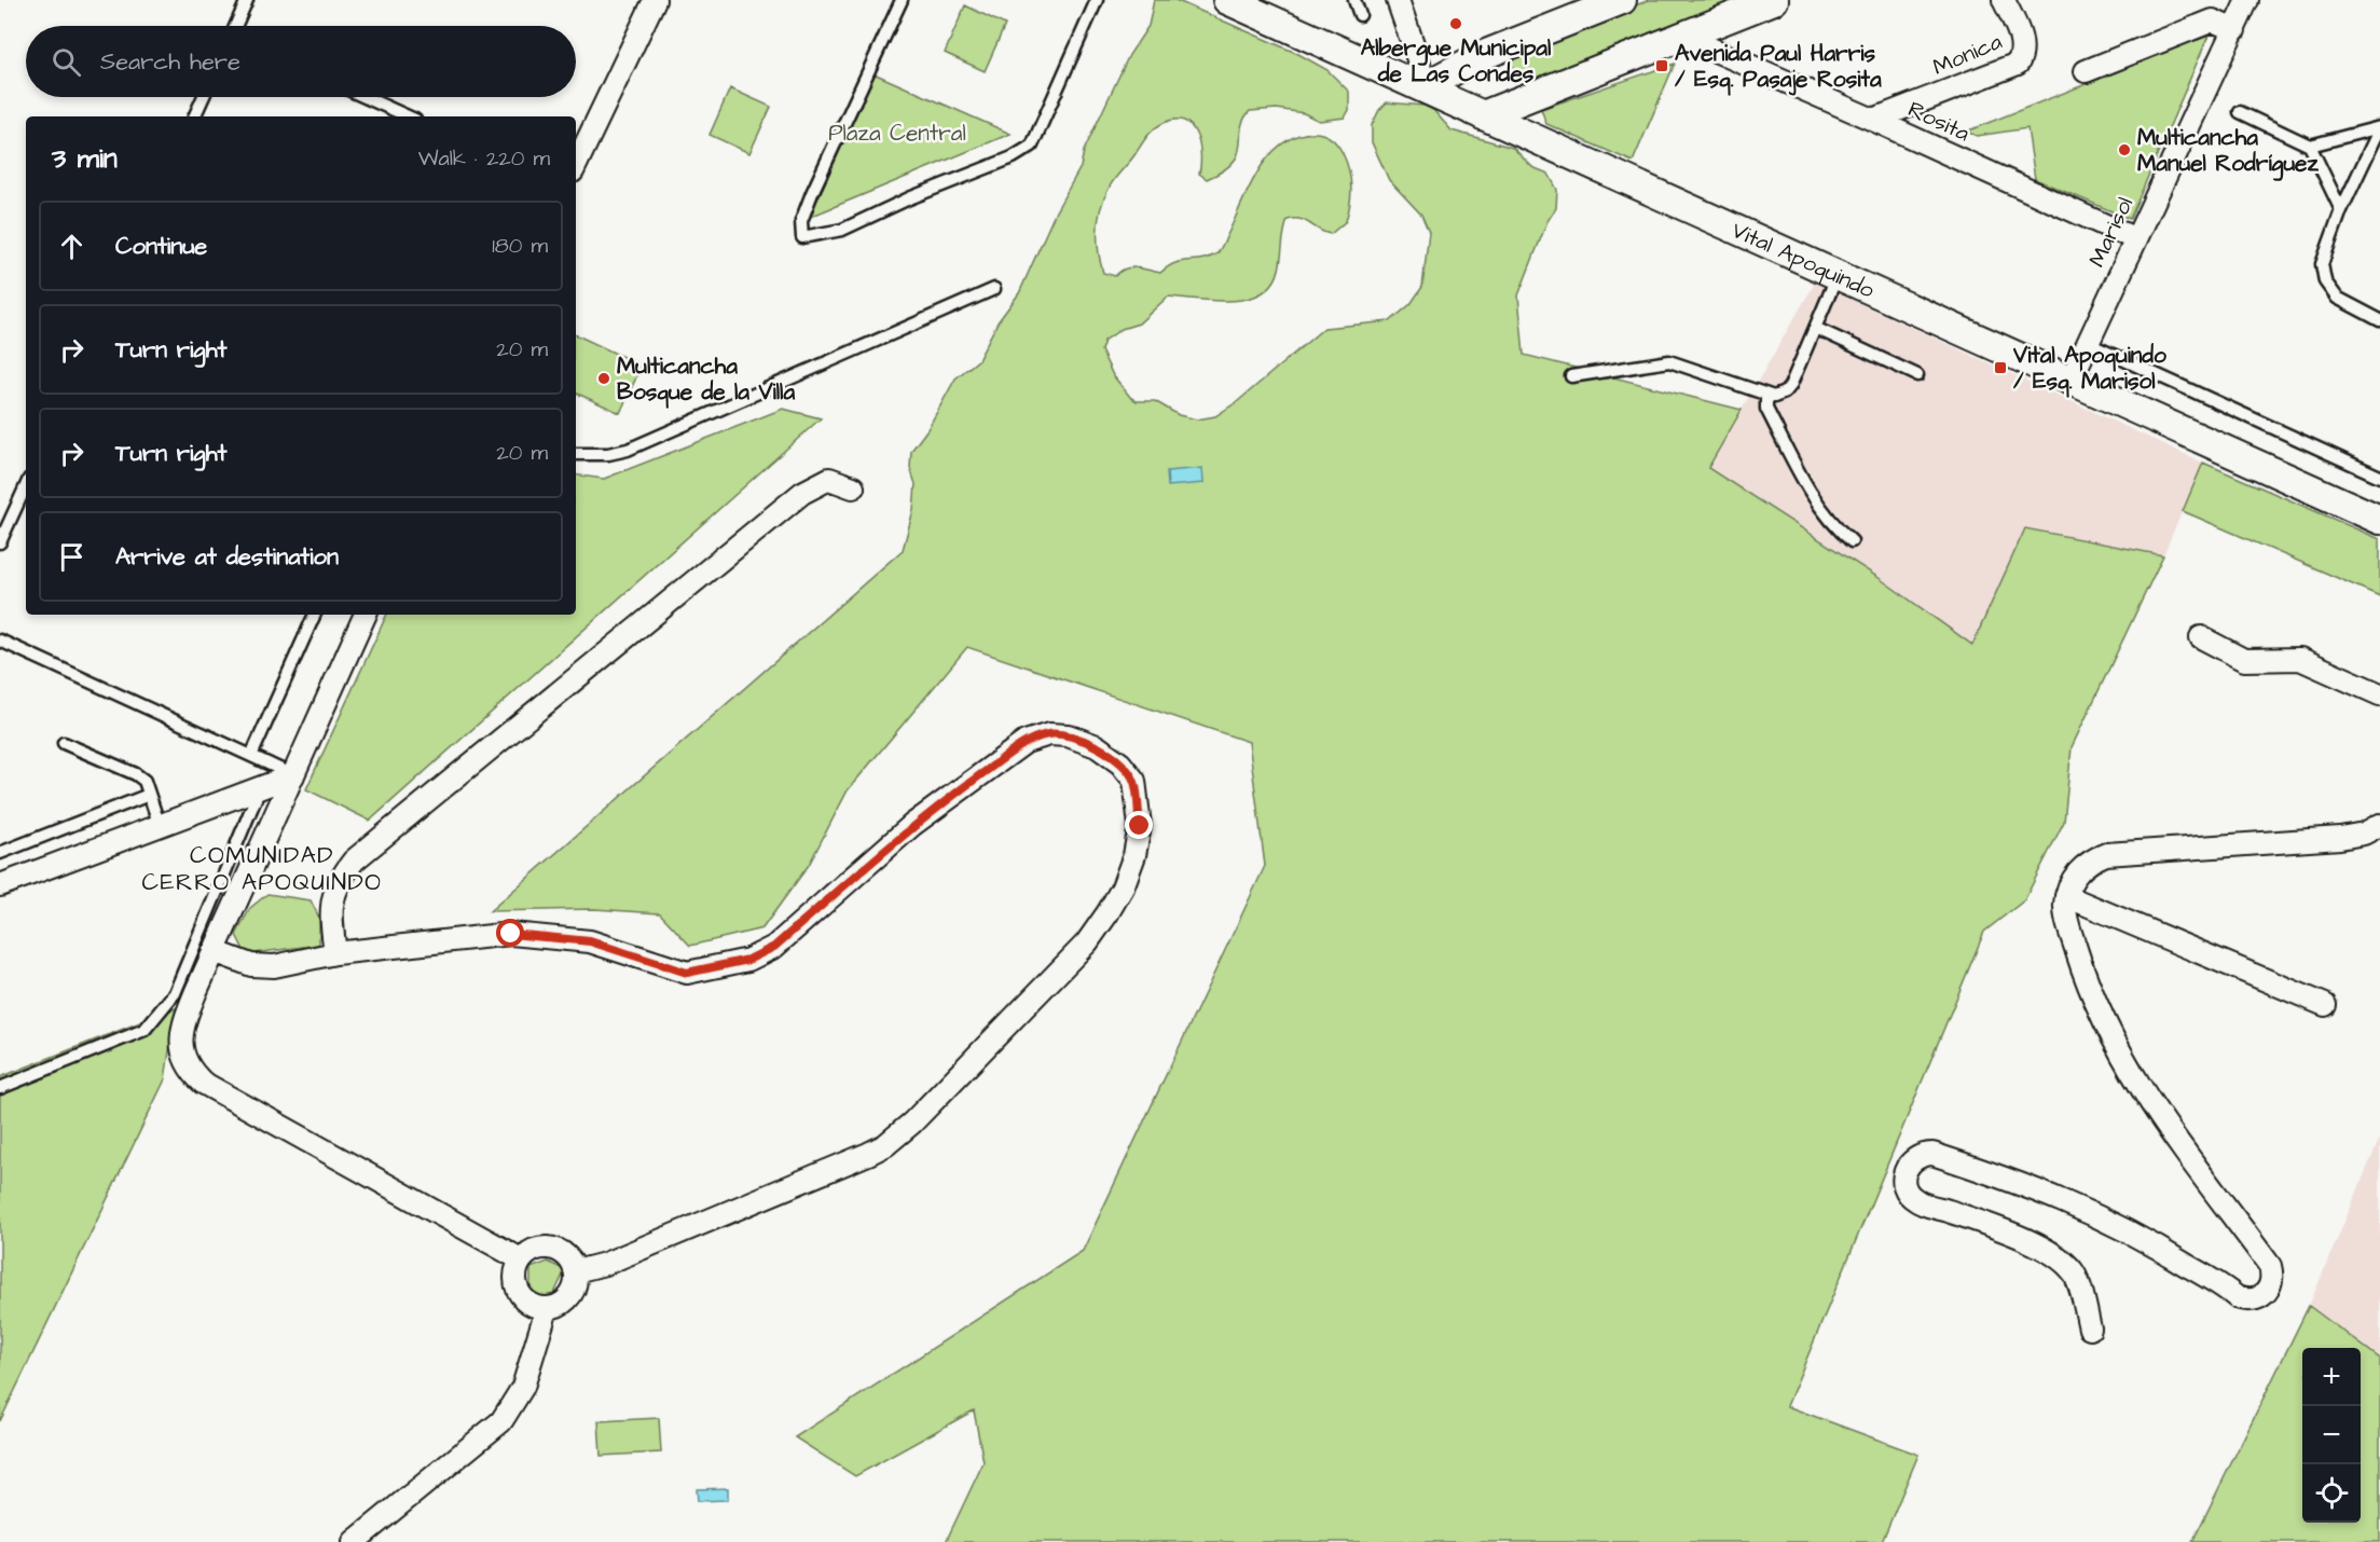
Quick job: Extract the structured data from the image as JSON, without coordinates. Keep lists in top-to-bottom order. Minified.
{"streets":{"street":["Monica","Rosita","Marisol","Vital Apoquindo"]},"crossings":[["Monica","Rosita"],["Rosita","Marisol"],["Marisol","Vital Apoquindo"]],"districts":["COMUNIDAD CERRO APOQUINDO"],"parks":["Plaza Central"],"places":{"other":["Albergue Municipal de Las Condes","Multicancha Manuel Rodríguez","Multicancha Bosque de la Villa"],"transit":["Avenida Paul Harris / Esq. Pasaje Rosita","Vital Apoquindo / Esq. Marisol"]},"page":{"search":"Search here","heading":["3 min","Walk · 220 m"],"list":[["Continue","180 m"],["Turn right","20 m"],["Turn right","20 m"],"Arrive at destination"],"map_buttons":["+","−"]}}
